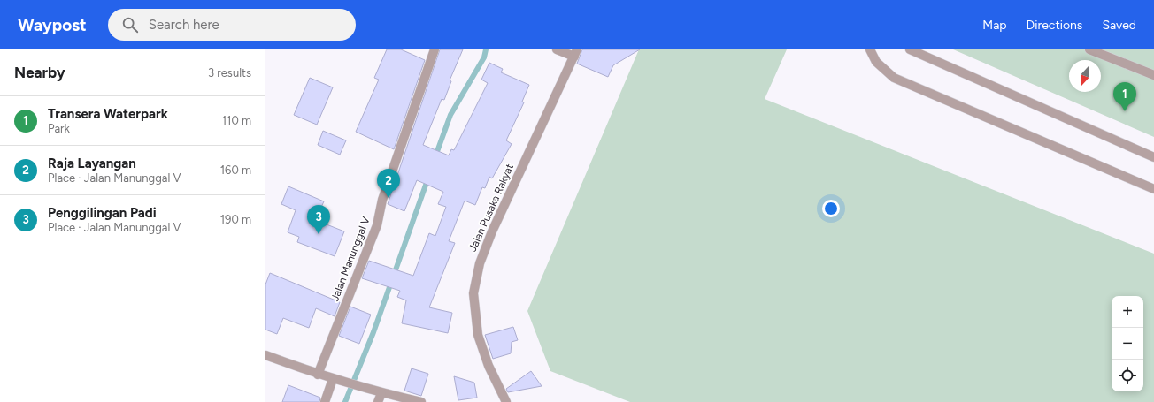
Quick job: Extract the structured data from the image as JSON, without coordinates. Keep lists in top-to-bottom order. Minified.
{"streets":{"street":["Jalan Pusaka Rakyat","Jalan Manunggal V"]},"north":"bottom","page":{"header":"Waypost","search":"Search here","nav":["Map","Directions","Saved"],"heading":["Nearby","3 results"],"pins":["1","2","3"],"list":[{"mark":"1","name":"Transera Waterpark","note":"Park","value":"110 m"},{"mark":"2","name":"Raja Layangan","note":"Place · Jalan Manunggal V","value":"160 m"},{"mark":"3","name":"Penggilingan Padi","note":"Place · Jalan Manunggal V","value":"190 m"}],"map_buttons":["+","−"]}}
